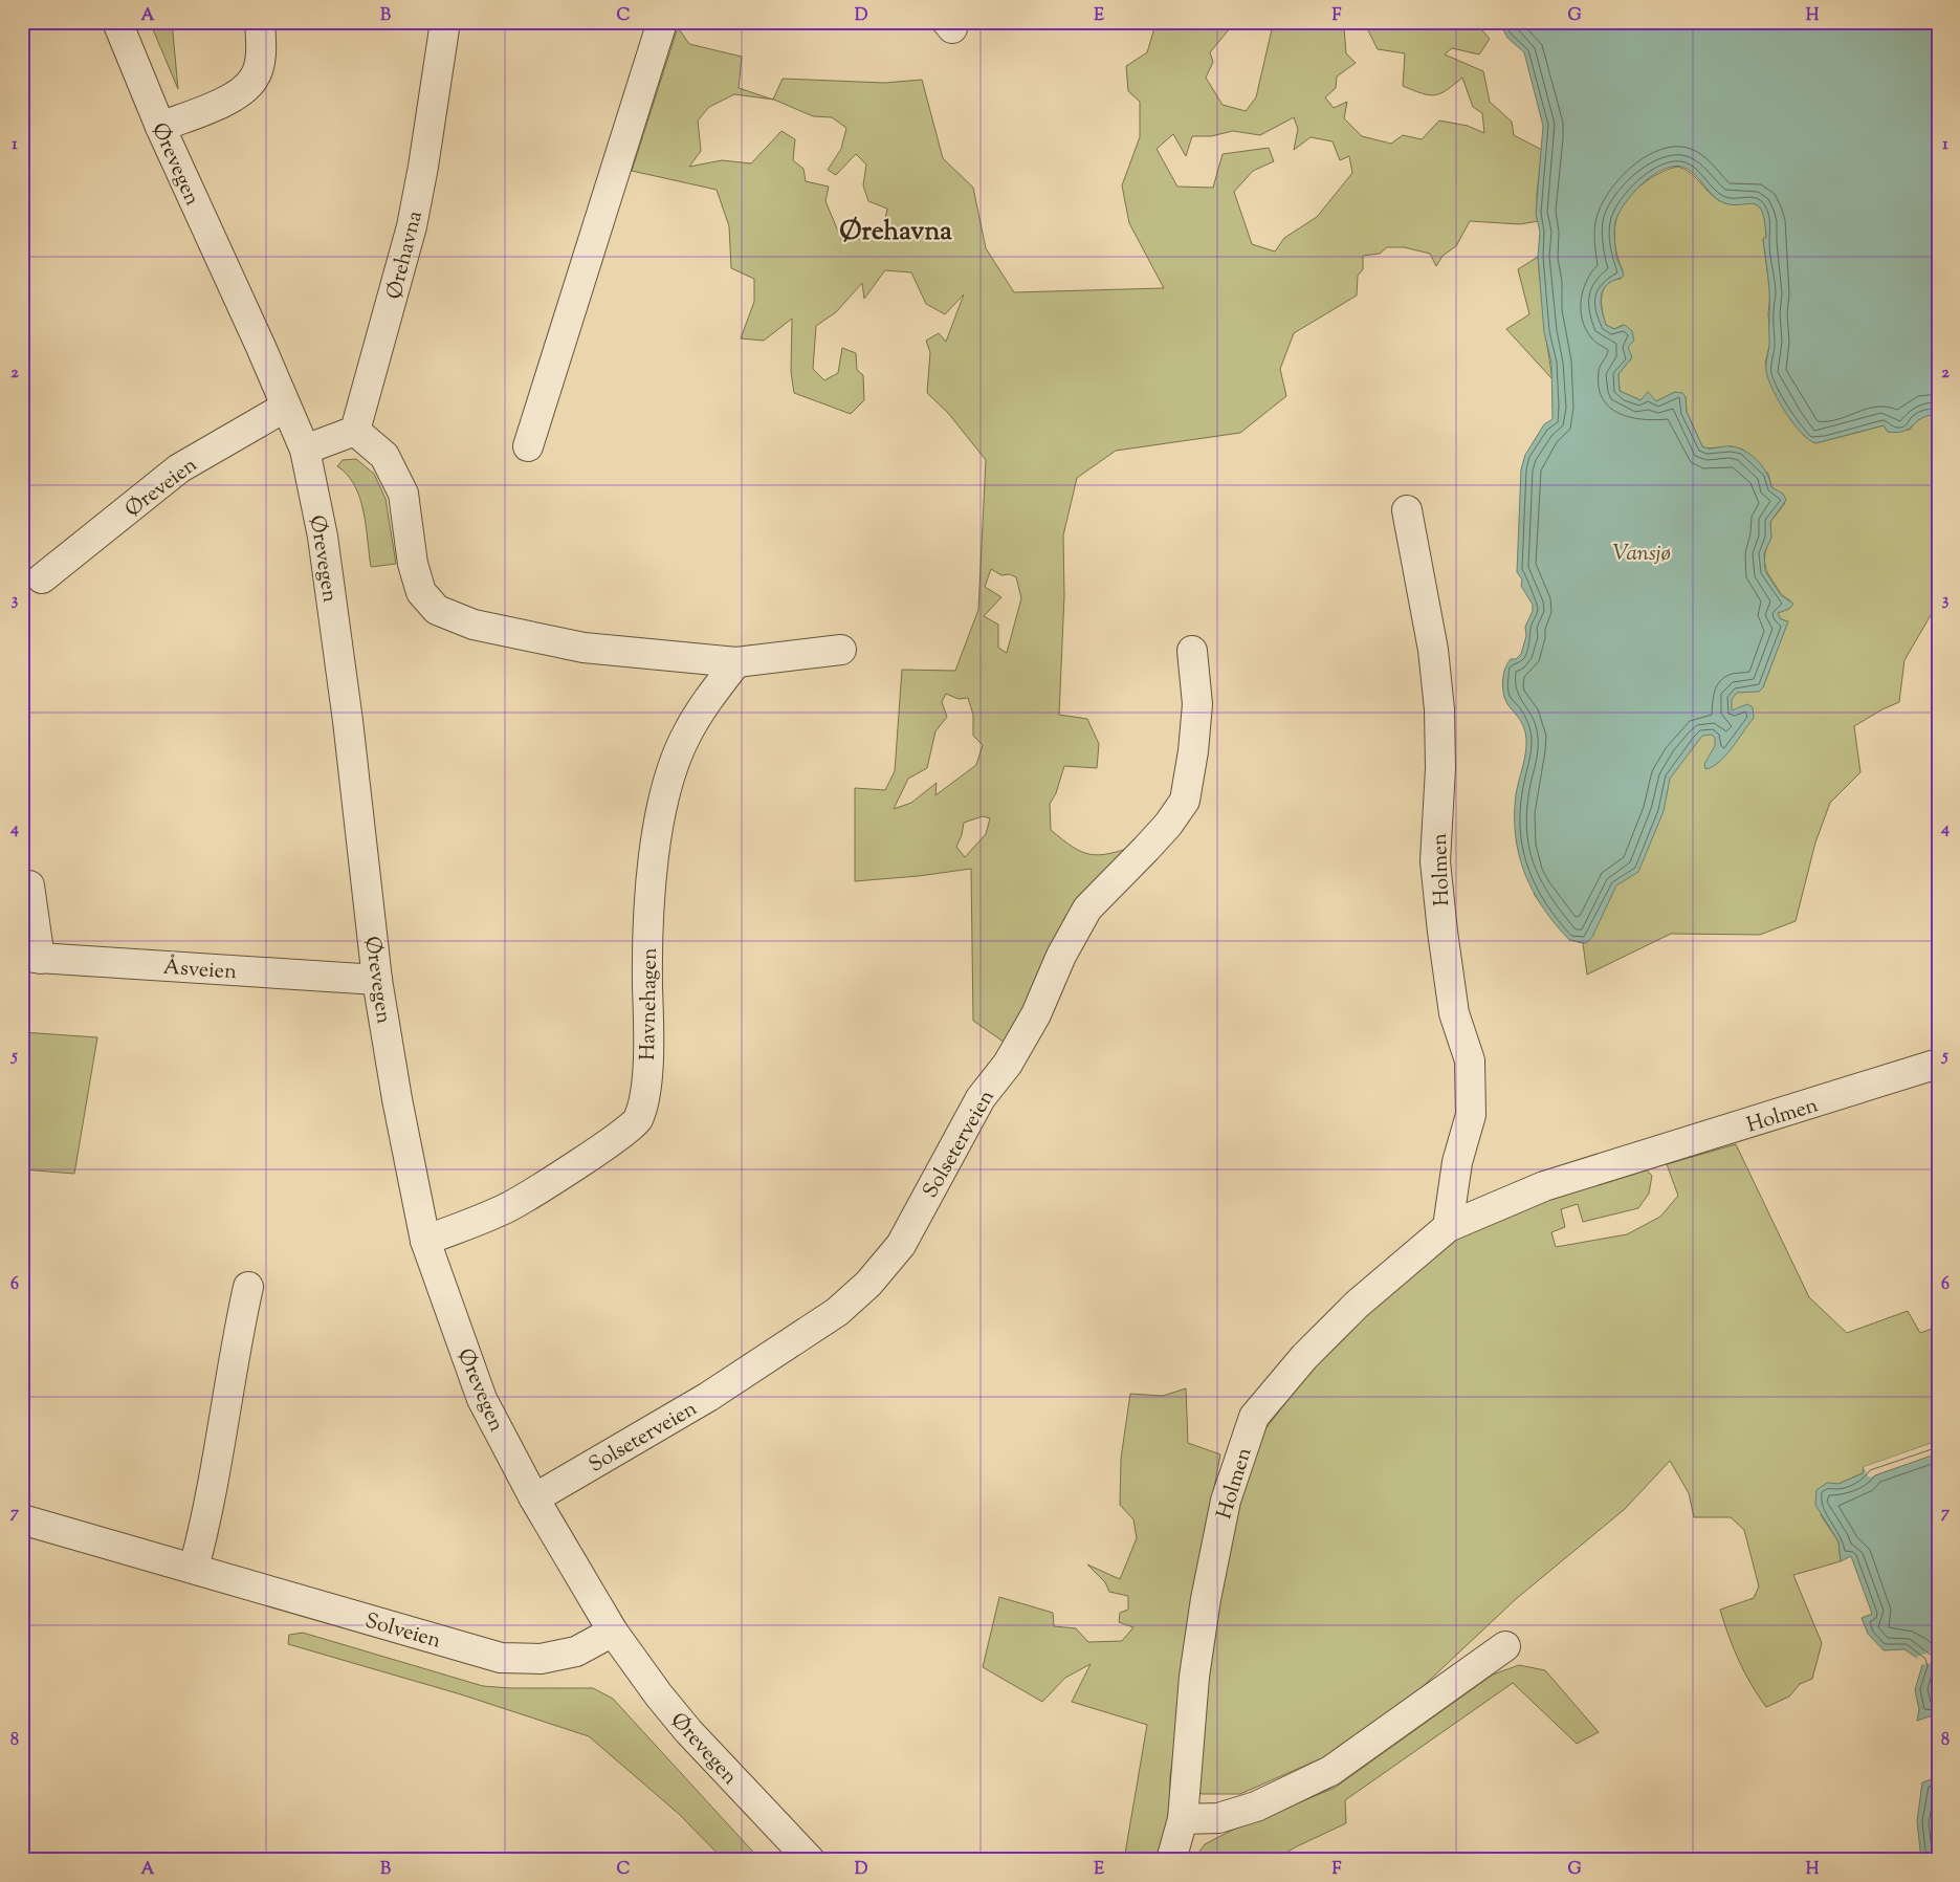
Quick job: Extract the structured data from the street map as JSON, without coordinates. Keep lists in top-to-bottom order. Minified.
{"streets":{"street":["Ørevegen","Ørehavna","Øreveien","Holmen","Åsveien","Havnehagen","Solseterveien","Solveien"]},"crossings":[["Ørevegen","Øreveien"],["Ørevegen","Åsveien"],["Ørevegen","Havnehagen"],["Ørevegen","Solseterveien"],["Ørevegen","Solveien"]],"districts":["Ørehavna"],"water":["Vansjø"],"grid":{"columns":["A","B","C","D","E","F","G","H"],"rows":["1","2","3","4","5","6","7","8"]}}
